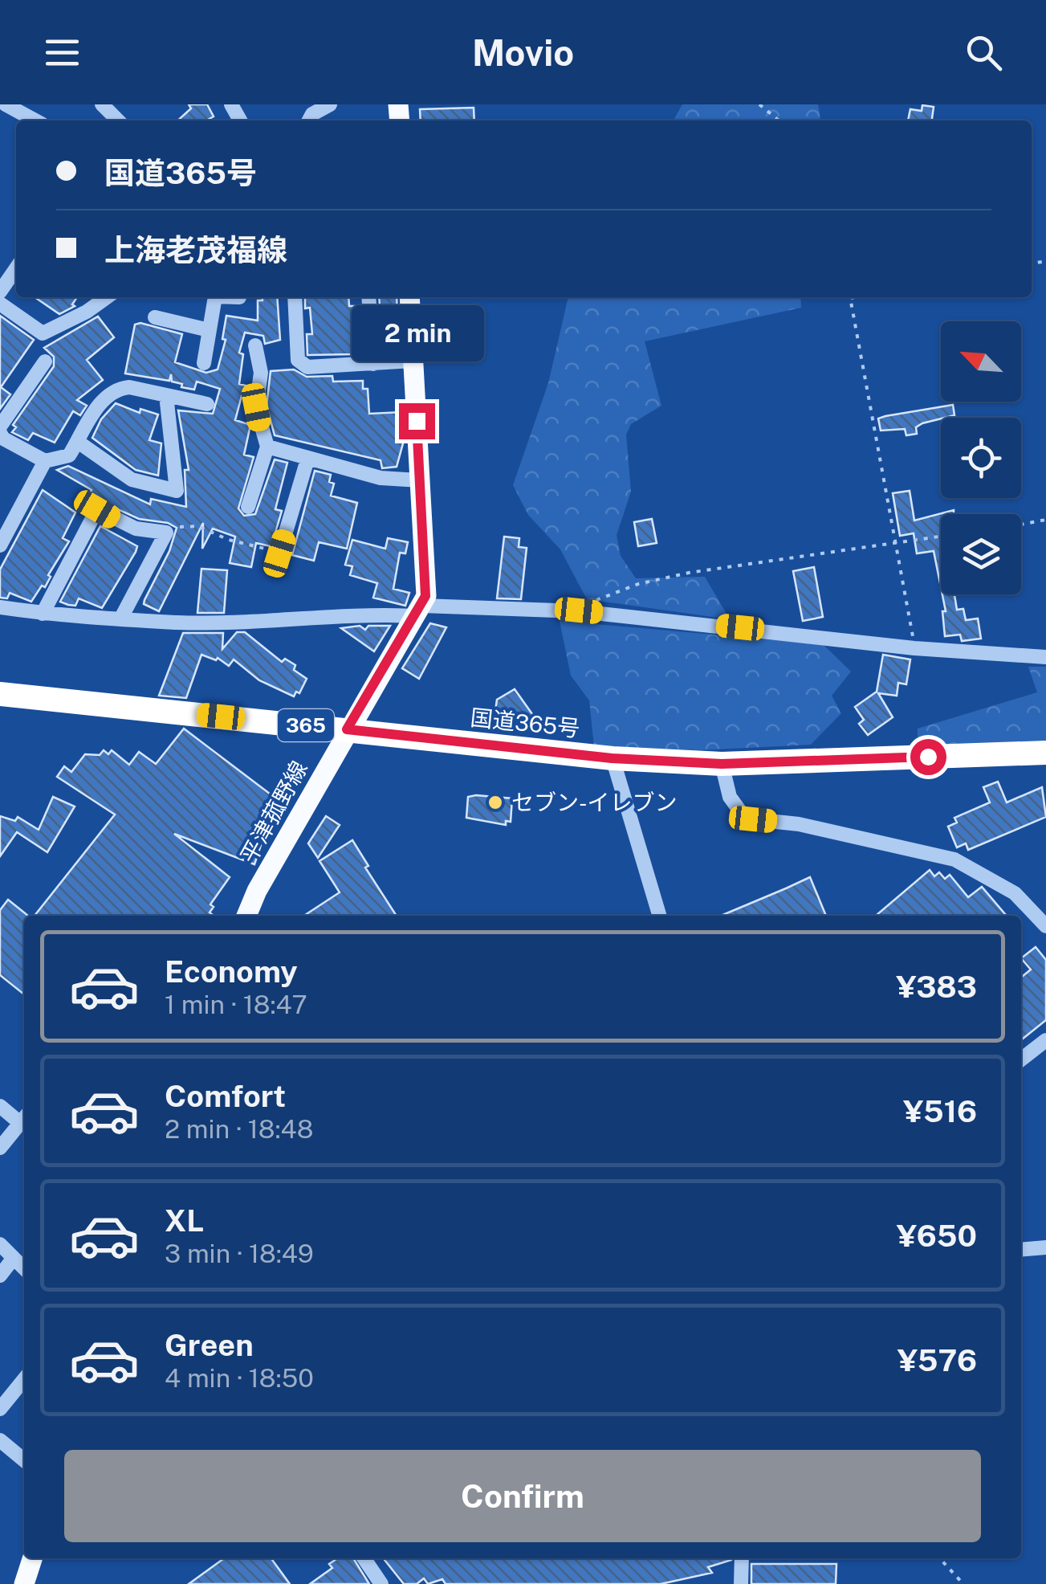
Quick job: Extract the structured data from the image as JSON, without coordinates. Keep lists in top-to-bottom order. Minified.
{"streets":{"highway":["国道365号","365"],"main road":["平津菰野線"]},"crossings":[["国道365号","平津菰野線"]],"places":["セブン-イレブン"],"north":"top left","page":{"header":"Movio","banner":["国道365号","上海老茂福線"],"bubble":"2 min","list":[{"name":"Economy","note":"1 min · 18:47","value":"¥383"},{"name":"Comfort","note":"2 min · 18:48","value":"¥516"},{"name":"XL","note":"3 min · 18:49","value":"¥650"},{"name":"Green","note":"4 min · 18:50","value":"¥576"}],"buttons":"Confirm"}}
